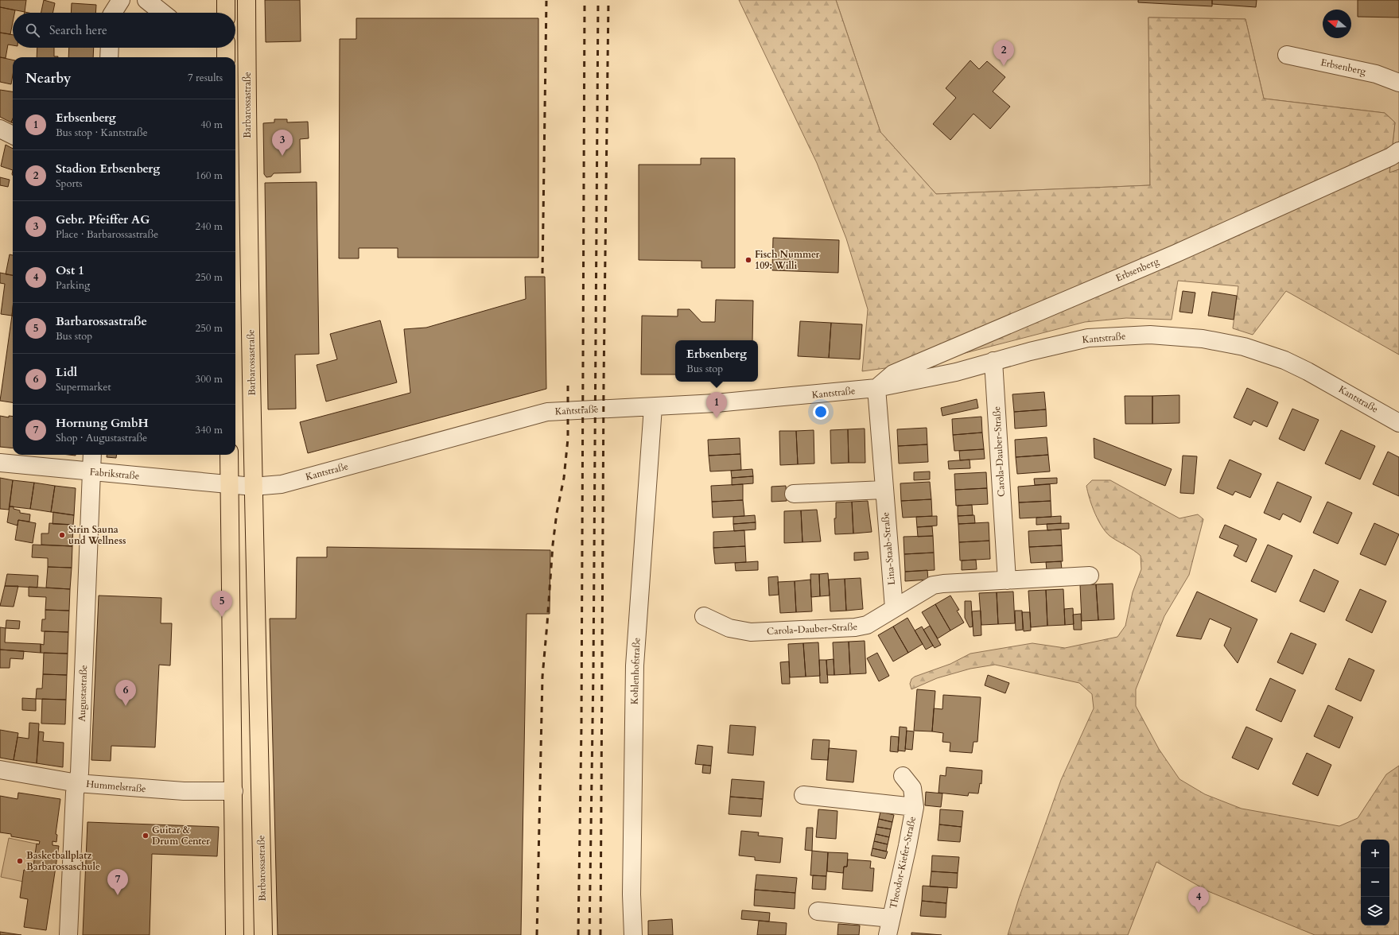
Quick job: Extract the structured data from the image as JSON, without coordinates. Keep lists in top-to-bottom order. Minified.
{"streets":{"main road":["Barbarossastraße"],"street":["Erbsenberg","Kantstraße","Carola-Dauber-Straße","Fabrikstraße","Lina-Staab-Straße","Kohlenhofstraße","Augustastraße","Hummelstraße","Theodor-Kiefer-Straße"]},"crossings":[["Erbsenberg","Kantstraße"],["Erbsenberg","Lina-Staab-Straße"],["Barbarossastraße","Kantstraße"],["Kantstraße","Carola-Dauber-Straße"],["Kantstraße","Fabrikstraße"],["Kantstraße","Lina-Staab-Straße"],["Kantstraße","Kohlenhofstraße"],["Carola-Dauber-Straße","Lina-Staab-Straße"],["Fabrikstraße","Augustastraße"],["Augustastraße","Hummelstraße"]],"places":["Fisch Nummer 109: Willi","Sirin Sauna und Wellness","Guitar & Drum Center","Basketballplatz Barbarossaschule"],"north":"left","page":{"search":"Search here","pins":["2","3","1","5","6","7","4"],"heading":["Nearby","7 results"],"list":[{"mark":"1","name":"Erbsenberg","note":"Bus stop · Kantstraße","value":"40 m"},{"mark":"2","name":"Stadion Erbsenberg","note":"Sports","value":"160 m"},{"mark":"3","name":"Gebr. Pfeiffer AG","note":"Place · Barbarossastraße","value":"240 m"},{"mark":"4","name":"Ost 1","note":"Parking","value":"250 m"},{"mark":"5","name":"Barbarossastraße","note":"Bus stop","value":"250 m"},{"mark":"6","name":"Lidl","note":"Supermarket","value":"300 m"},{"mark":"7","name":"Hornung GmbH","note":"Shop · Augustastraße","value":"340 m"}],"popup":["Erbsenberg","Bus stop"],"map_buttons":["+","−"]}}
